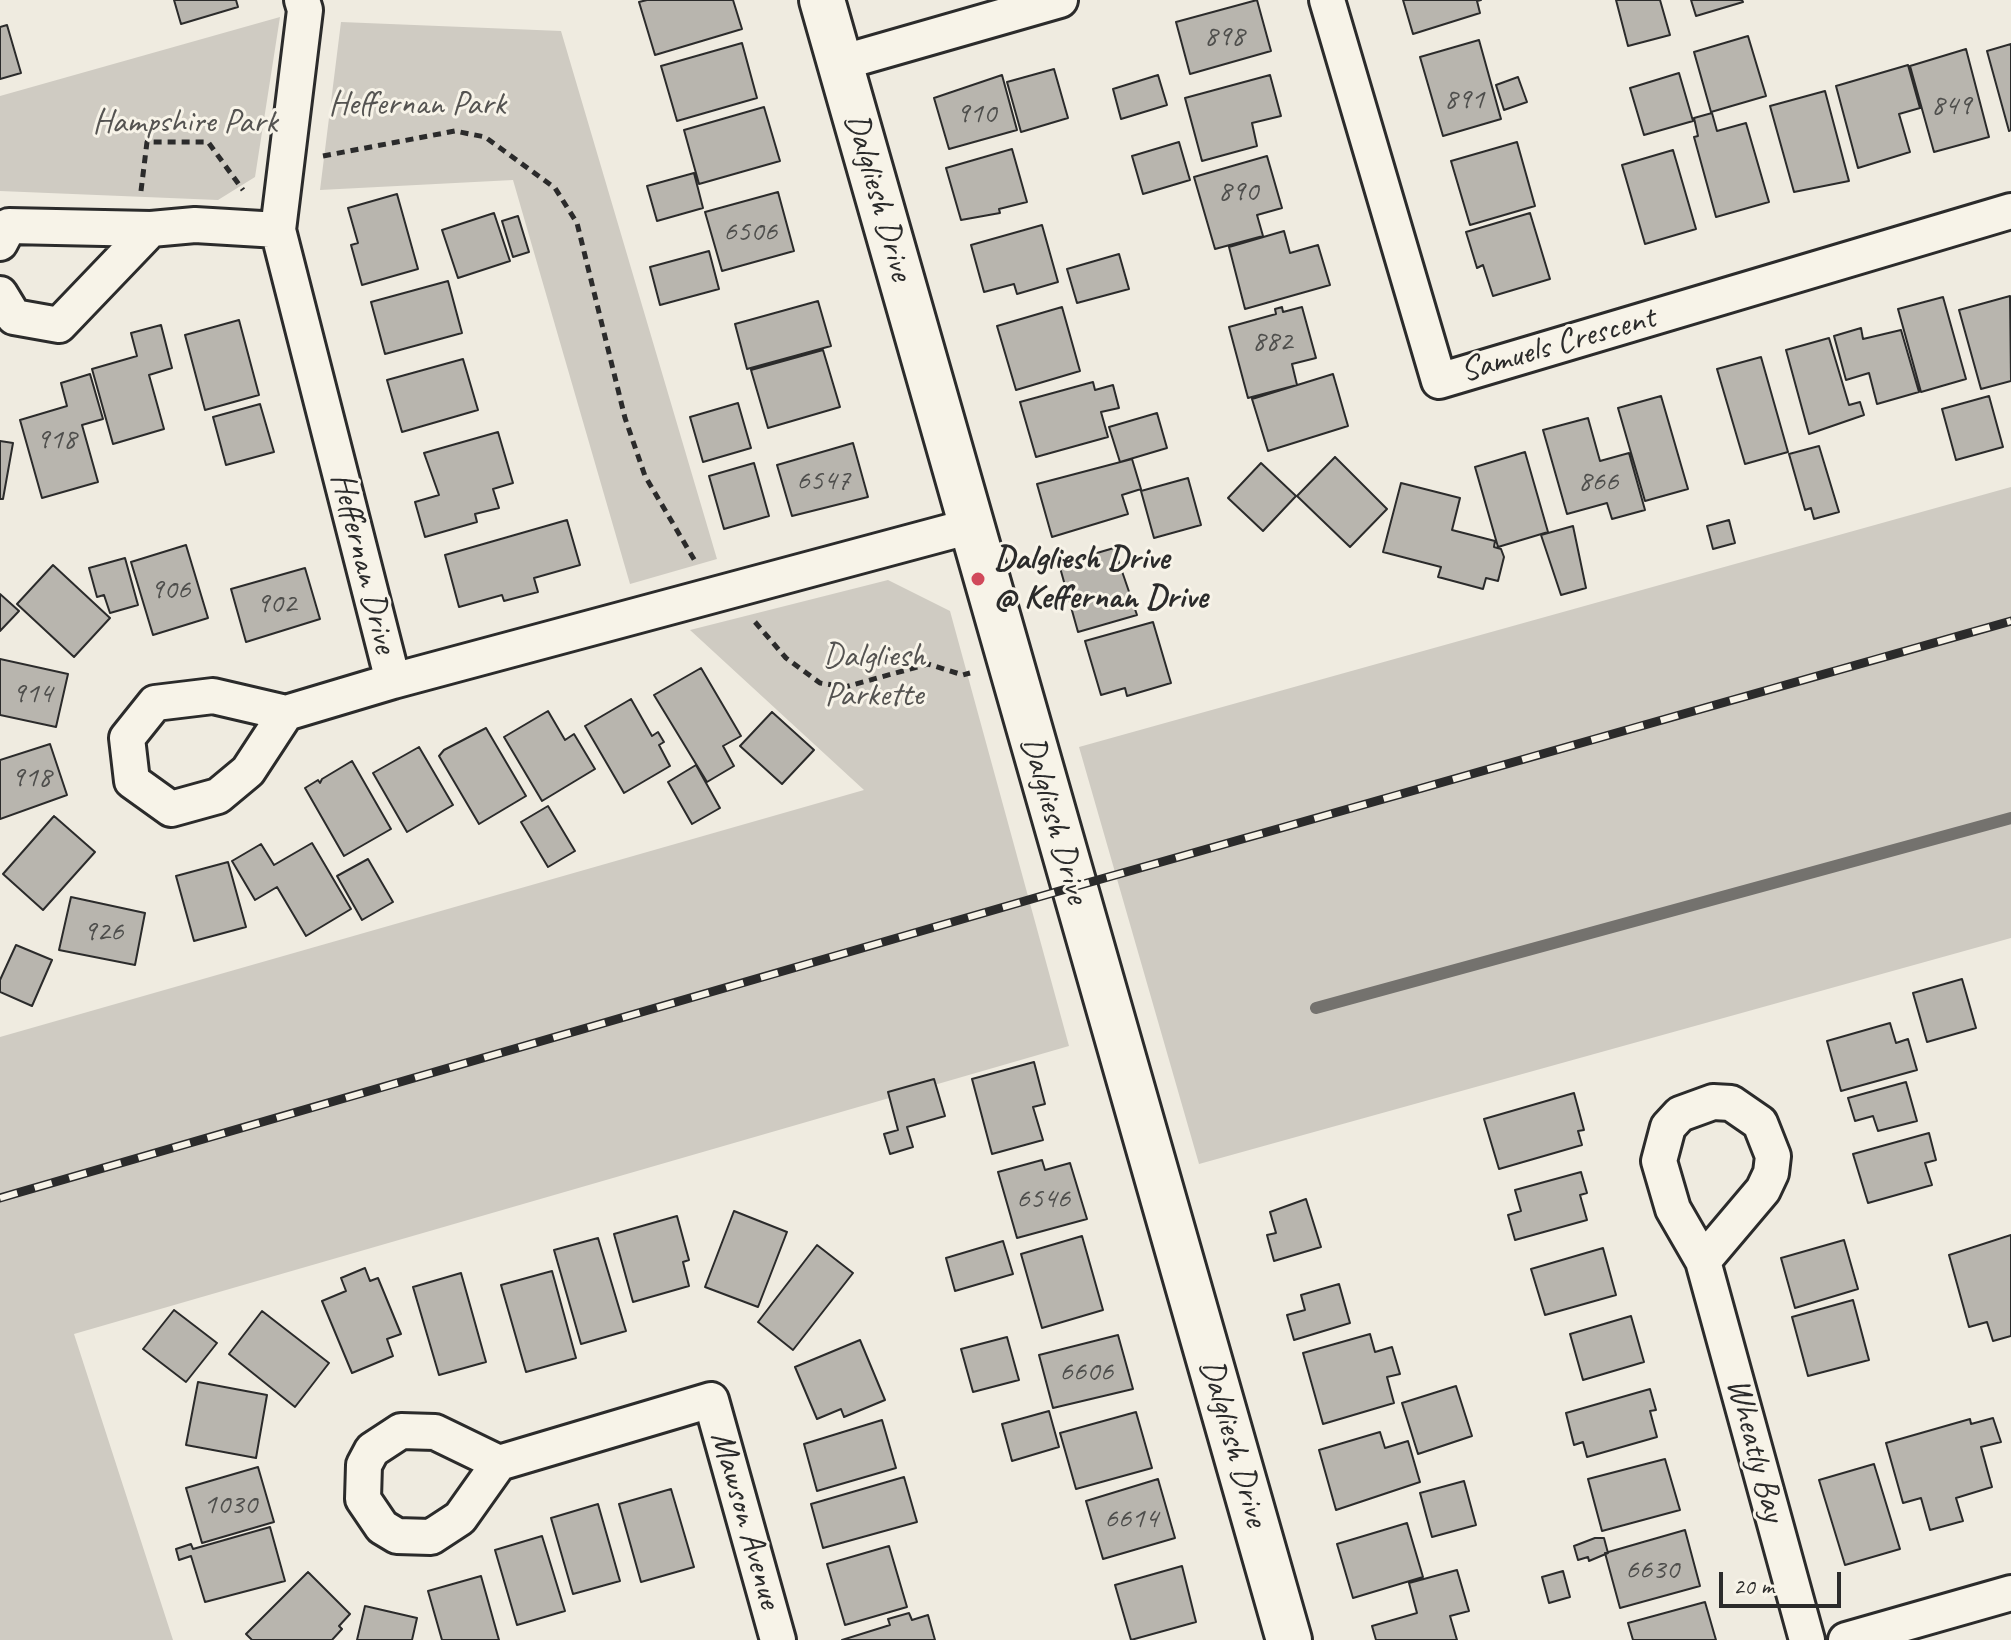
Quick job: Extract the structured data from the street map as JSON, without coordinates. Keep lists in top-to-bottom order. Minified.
{"streets":{"street":["Dalgliesh Drive","Samuels Crescent","Heffernan Drive","Wheatly Bay","Mawson Avenue"]},"crossings":[["Dalgliesh Drive","Heffernan Drive"]],"parks":["Heffernan Park","Hampshire Park","Dalgliesh Parkette"],"places":["Dalgliesh Drive @ Keffernan Drive"],"house_numbers":["898","891","849","910","890","6506","882","918","6547","866","906","902","914","918","926","6546","6606","1030","6614","6630"],"scale_bar":"20 m"}
